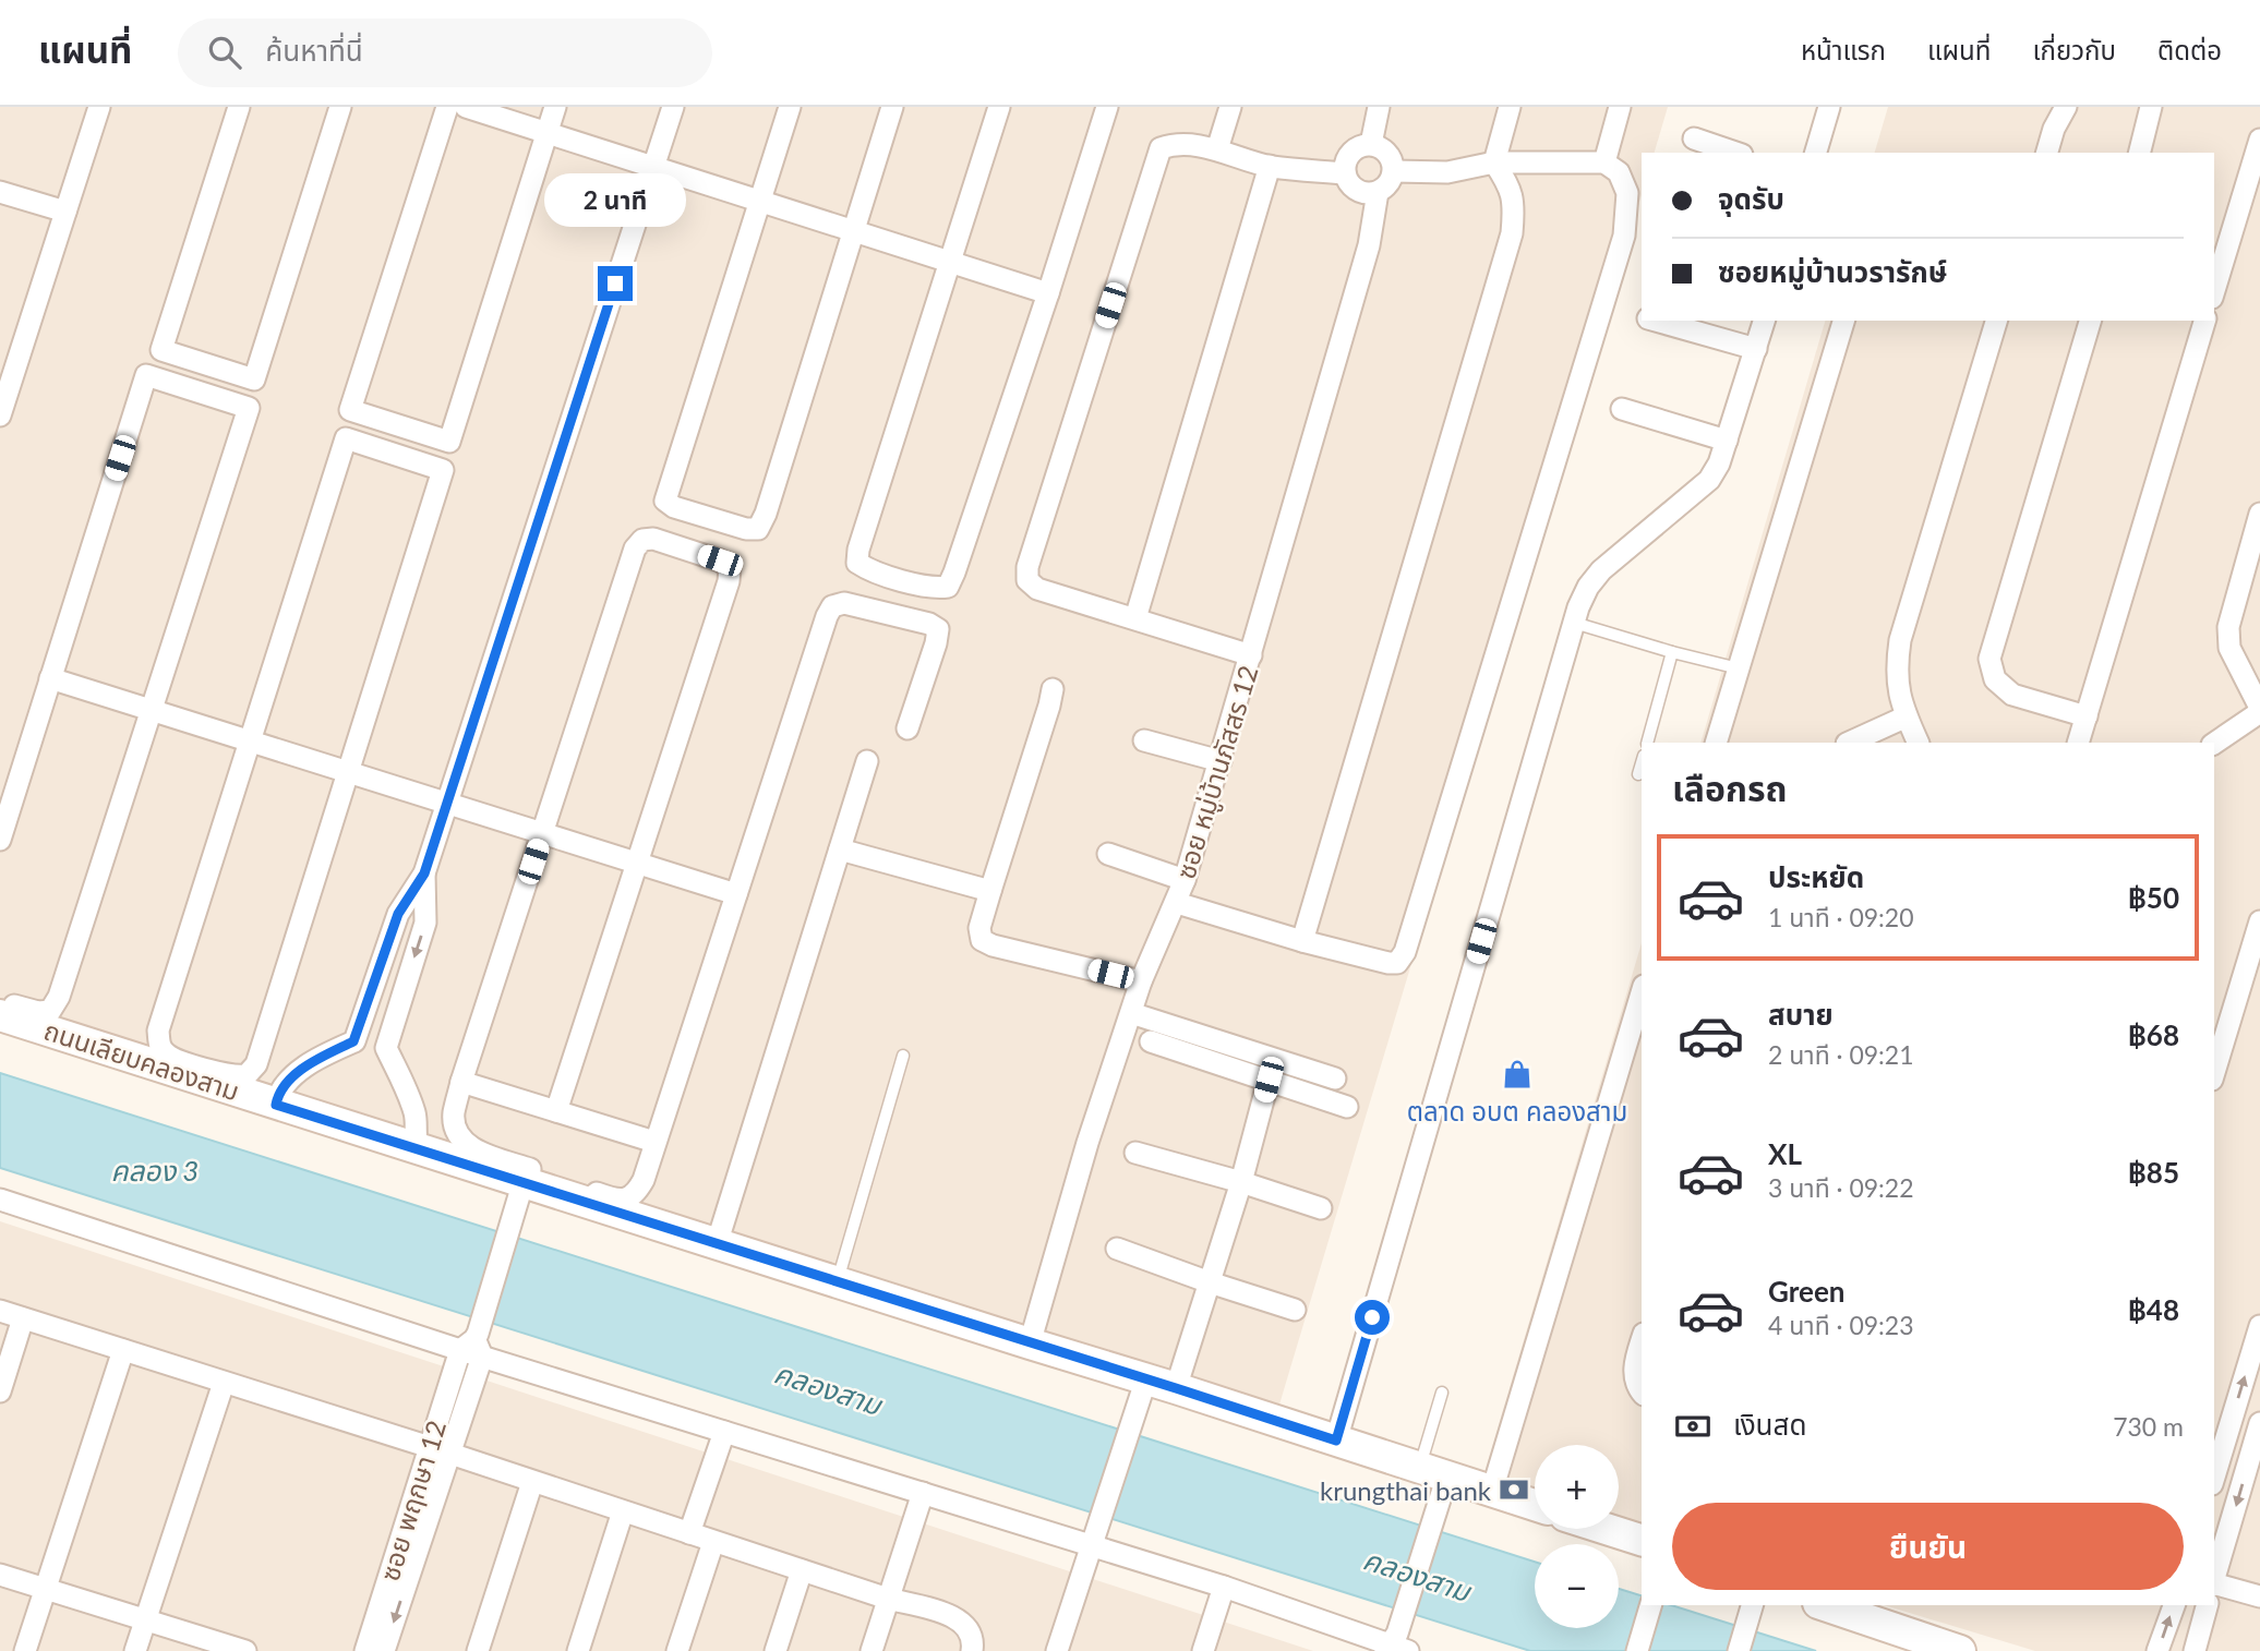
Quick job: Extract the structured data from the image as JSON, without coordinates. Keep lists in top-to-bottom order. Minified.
{"streets":{"main road":["ถนนเลียบคลองสาม"],"street":["ซอย หมู่บ้านภัสสร 12","ซอย พฤกษา 12"]},"crossings":[["ซอย หมู่บ้านภัสสร 12","ถนนเลียบคลองสาม"],["ถนนเลียบคลองสาม","ซอย พฤกษา 12"]],"water":["คลอง 3","คลองสาม"],"places":{"shop":["ตลาด อบต คลองสาม"],"bank":["krungthai bank"]},"page":{"header":"แผนที่","search":"ค้นหาที่นี่","nav":["หน้าแรก","แผนที่","เกี่ยวกับ","ติดต่อ"],"banner":["จุดรับ","ซอยหมู่บ้านวรารักษ์"],"bubble":"2 นาที","heading":"เลือกรถ","list":[{"name":"ประหยัด","note":"1 นาที · 09:20","value":"฿50"},{"name":"สบาย","note":"2 นาที · 09:21","value":"฿68"},{"name":"XL","note":"3 นาที · 09:22","value":"฿85"},{"name":"Green","note":"4 นาที · 09:23","value":"฿48"}],"pay":["เงินสด","730 m"],"map_buttons":["+","−"],"buttons":"ยืนยัน"}}
